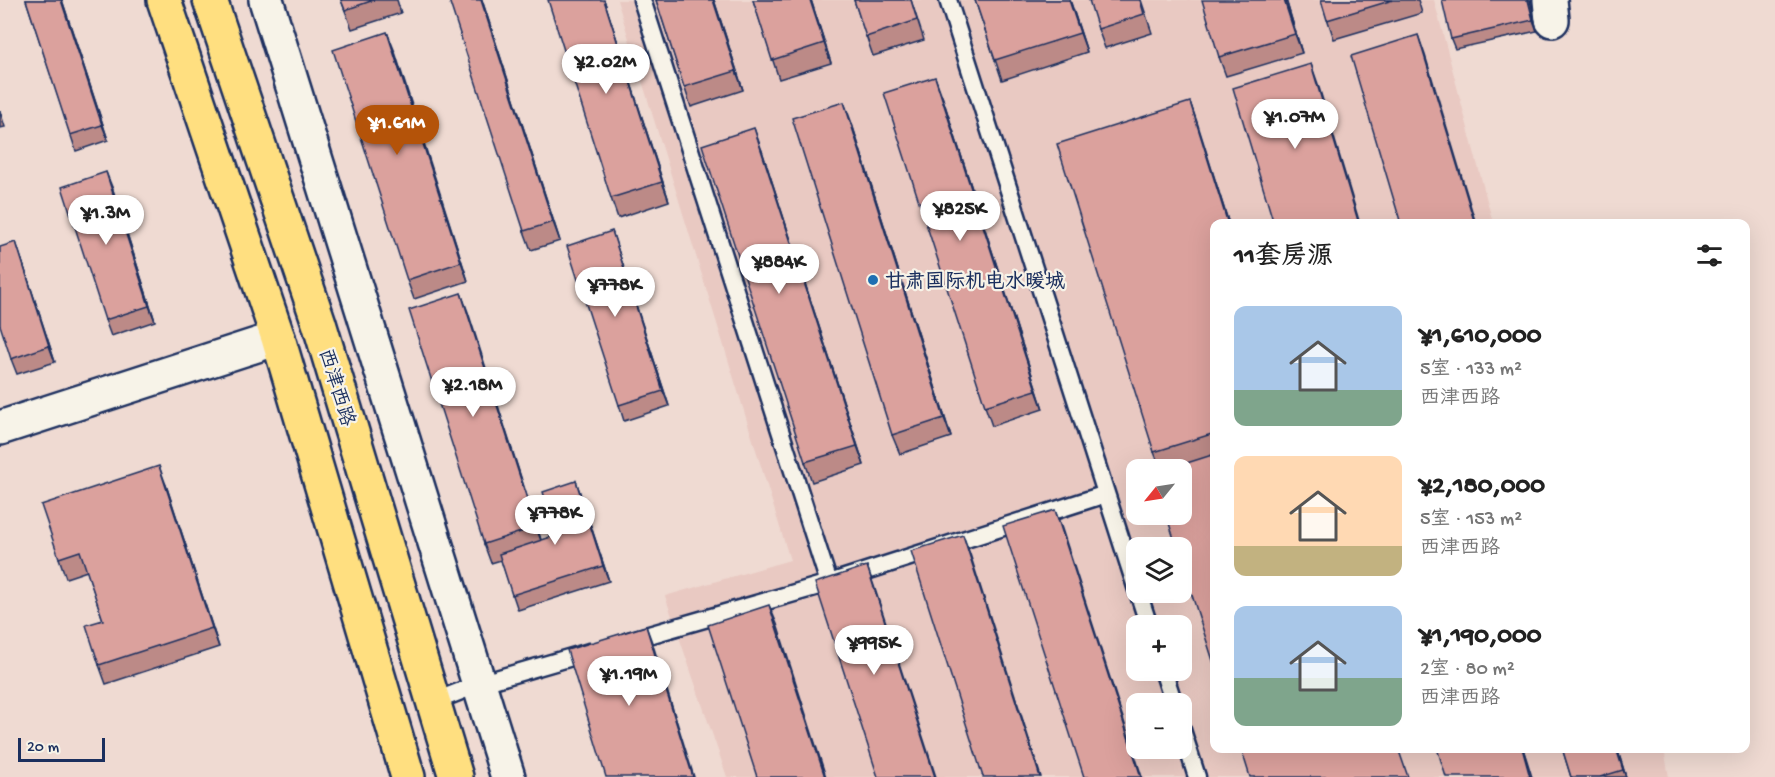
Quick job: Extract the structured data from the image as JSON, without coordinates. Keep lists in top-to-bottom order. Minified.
{"streets":{"main road":["西津西路"]},"places":["甘肃国际机电水暖城"],"scale_bar":"20 m","north":"bottom left","page":{"price":["¥2.02M","¥1.07M","¥1.61M","¥825K","¥1.3M","¥884K","¥778K","¥2.18M","¥778K","¥995K","¥1.19M"],"heading":"11套房源","list":[{"name":"¥1,610,000","note":"5室 · 133 m² · 西津西路"},{"name":"¥2,180,000","note":"5室 · 153 m² · 西津西路"},{"name":"¥1,190,000","note":"2室 · 80 m² · 西津西路"}],"map_buttons":["+","−"],"scale":"20 m"}}
